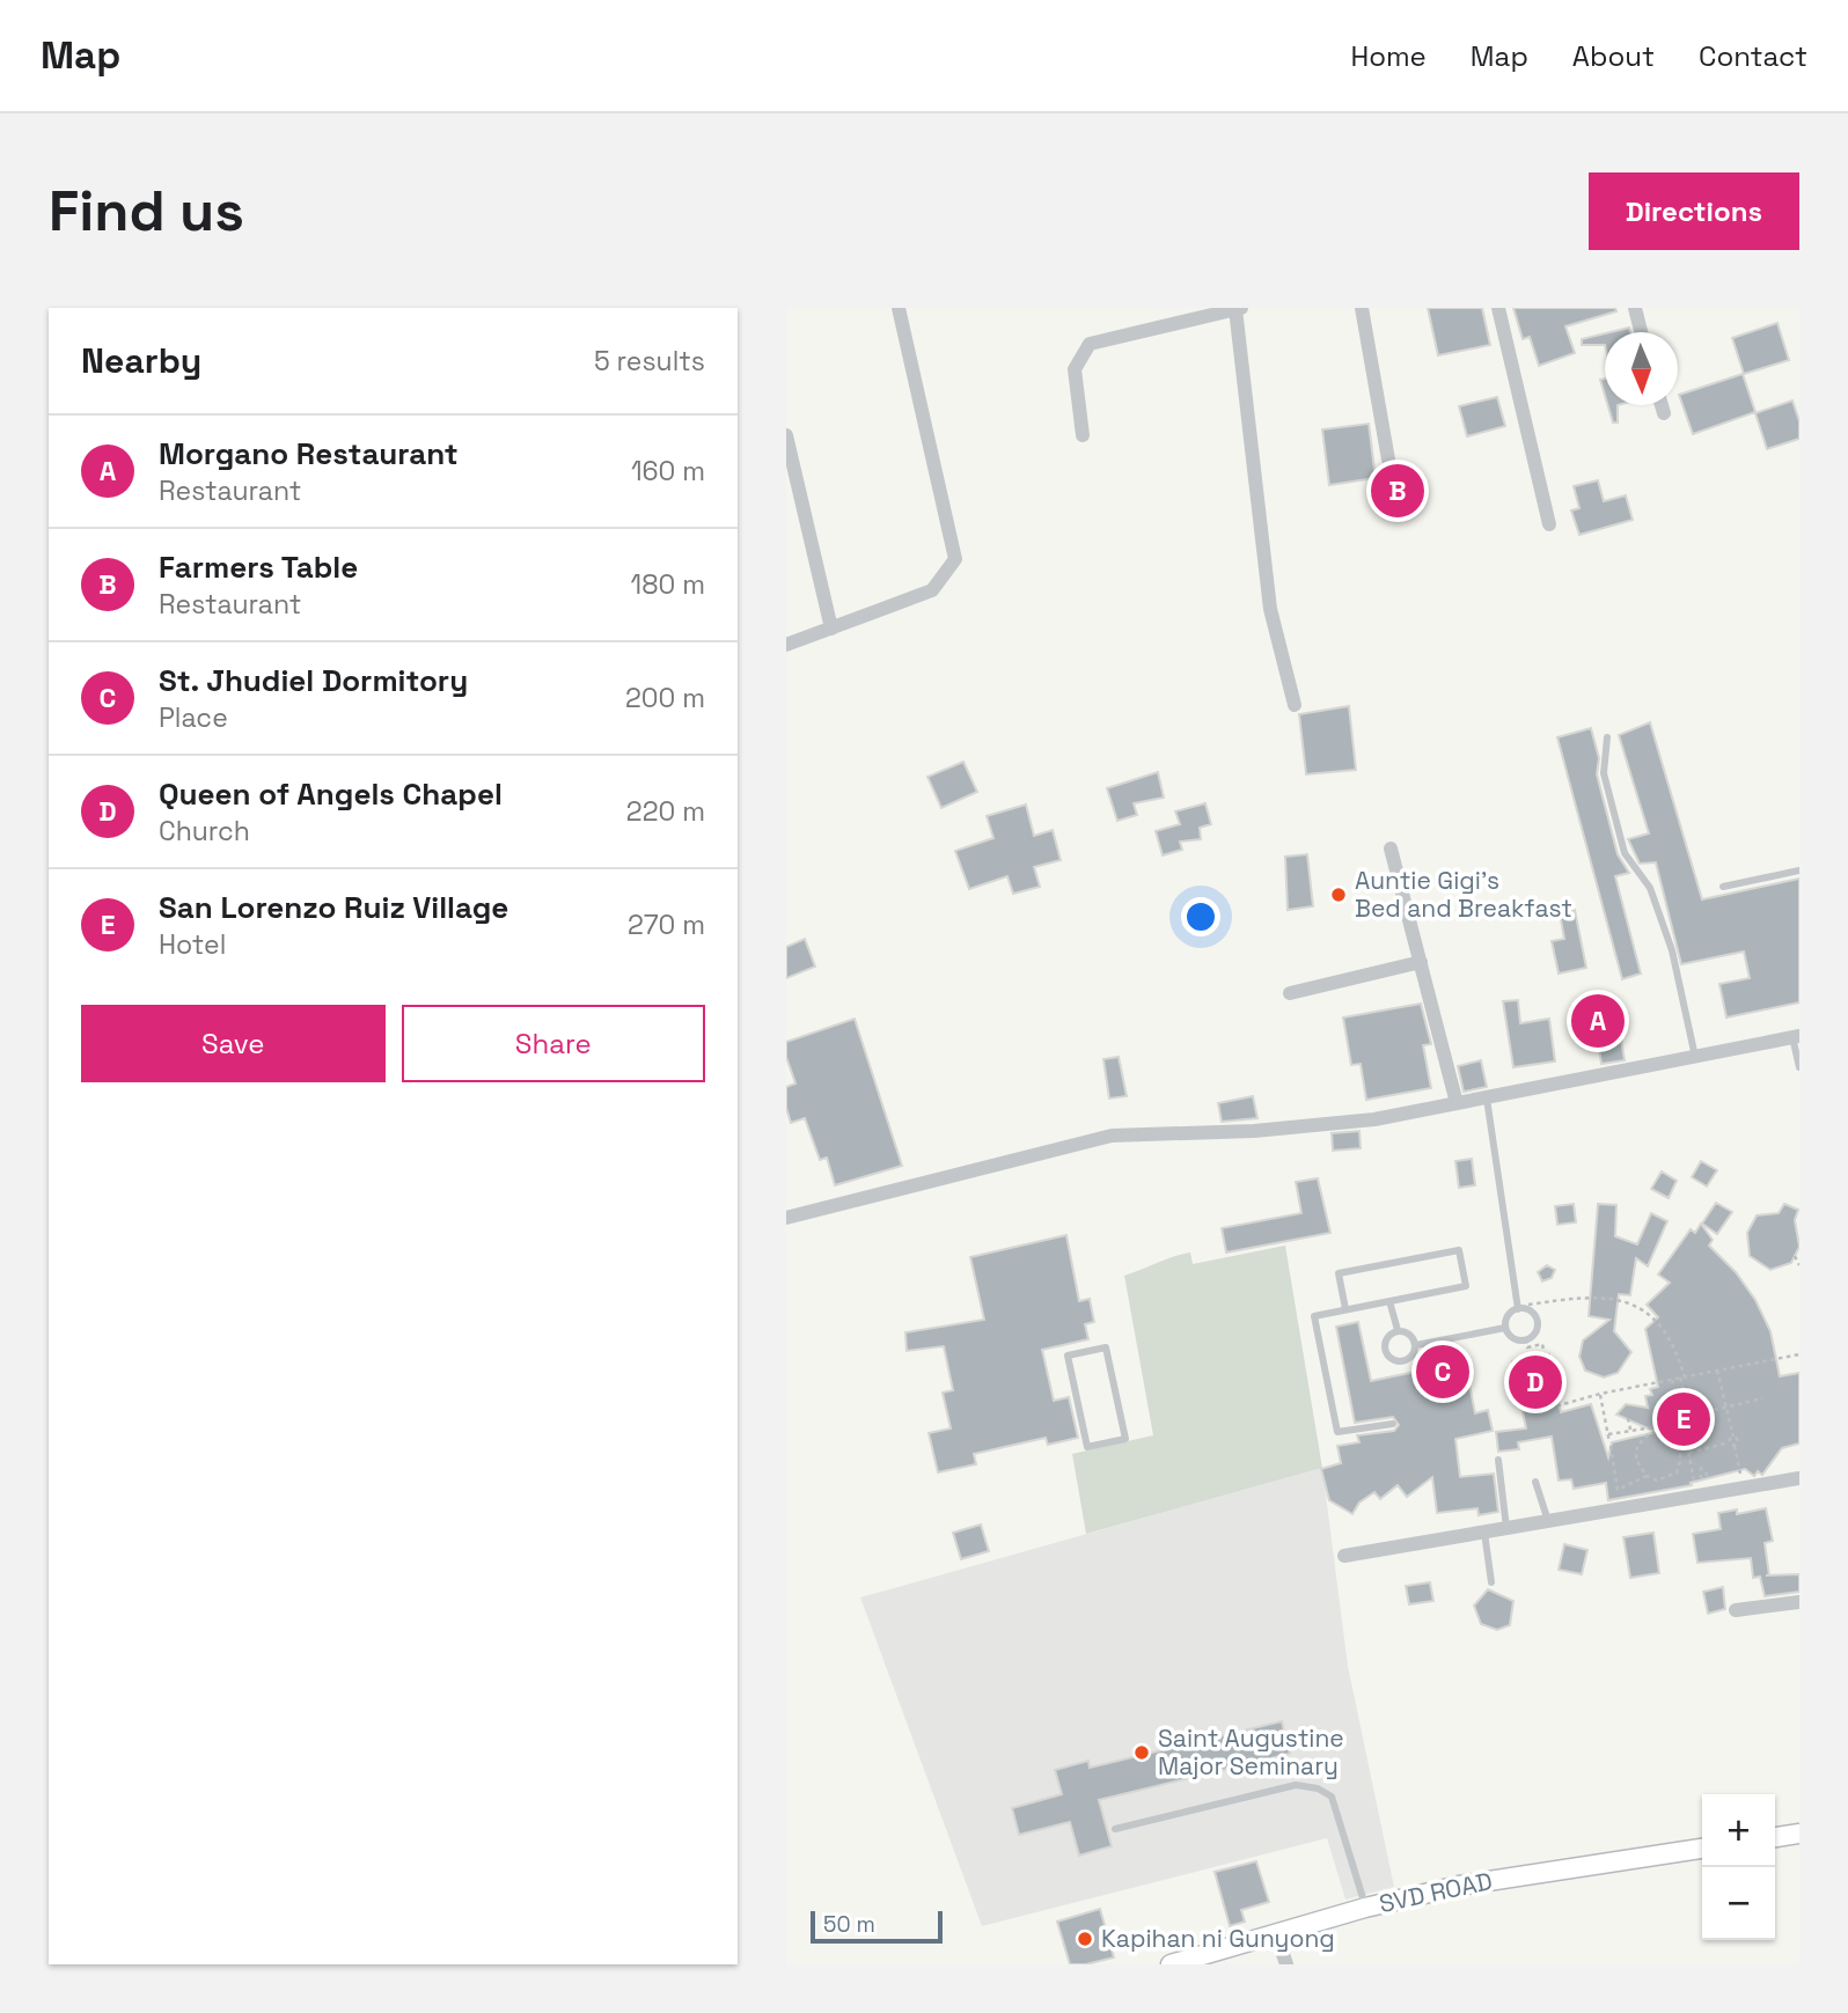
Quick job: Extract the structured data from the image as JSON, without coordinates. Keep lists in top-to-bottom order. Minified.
{"streets":{"main road":["SVD ROAD"]},"places":["Auntie Gigi's Bed and Breakfast","Saint Augustine Major Seminary","Kapihan ni Gunyong"],"scale_bar":"50 m","north":"bottom","page":{"header":"Map","nav":["Home","Map","About","Contact"],"buttons":["Directions",["Save","Share"]],"title":"Find us","heading":["Nearby","5 results"],"list":[{"mark":"A","name":"Morgano Restaurant","note":"Restaurant","value":"160 m"},{"mark":"B","name":"Farmers Table","note":"Restaurant","value":"180 m"},{"mark":"C","name":"St. Jhudiel Dormitory","note":"Place","value":"200 m"},{"mark":"D","name":"Queen of Angels Chapel","note":"Church","value":"220 m"},{"mark":"E","name":"San Lorenzo Ruiz Village","note":"Hotel","value":"270 m"}],"pins":["B","A","C","D","E"],"map_buttons":["+","−"],"scale":"50 m"}}
